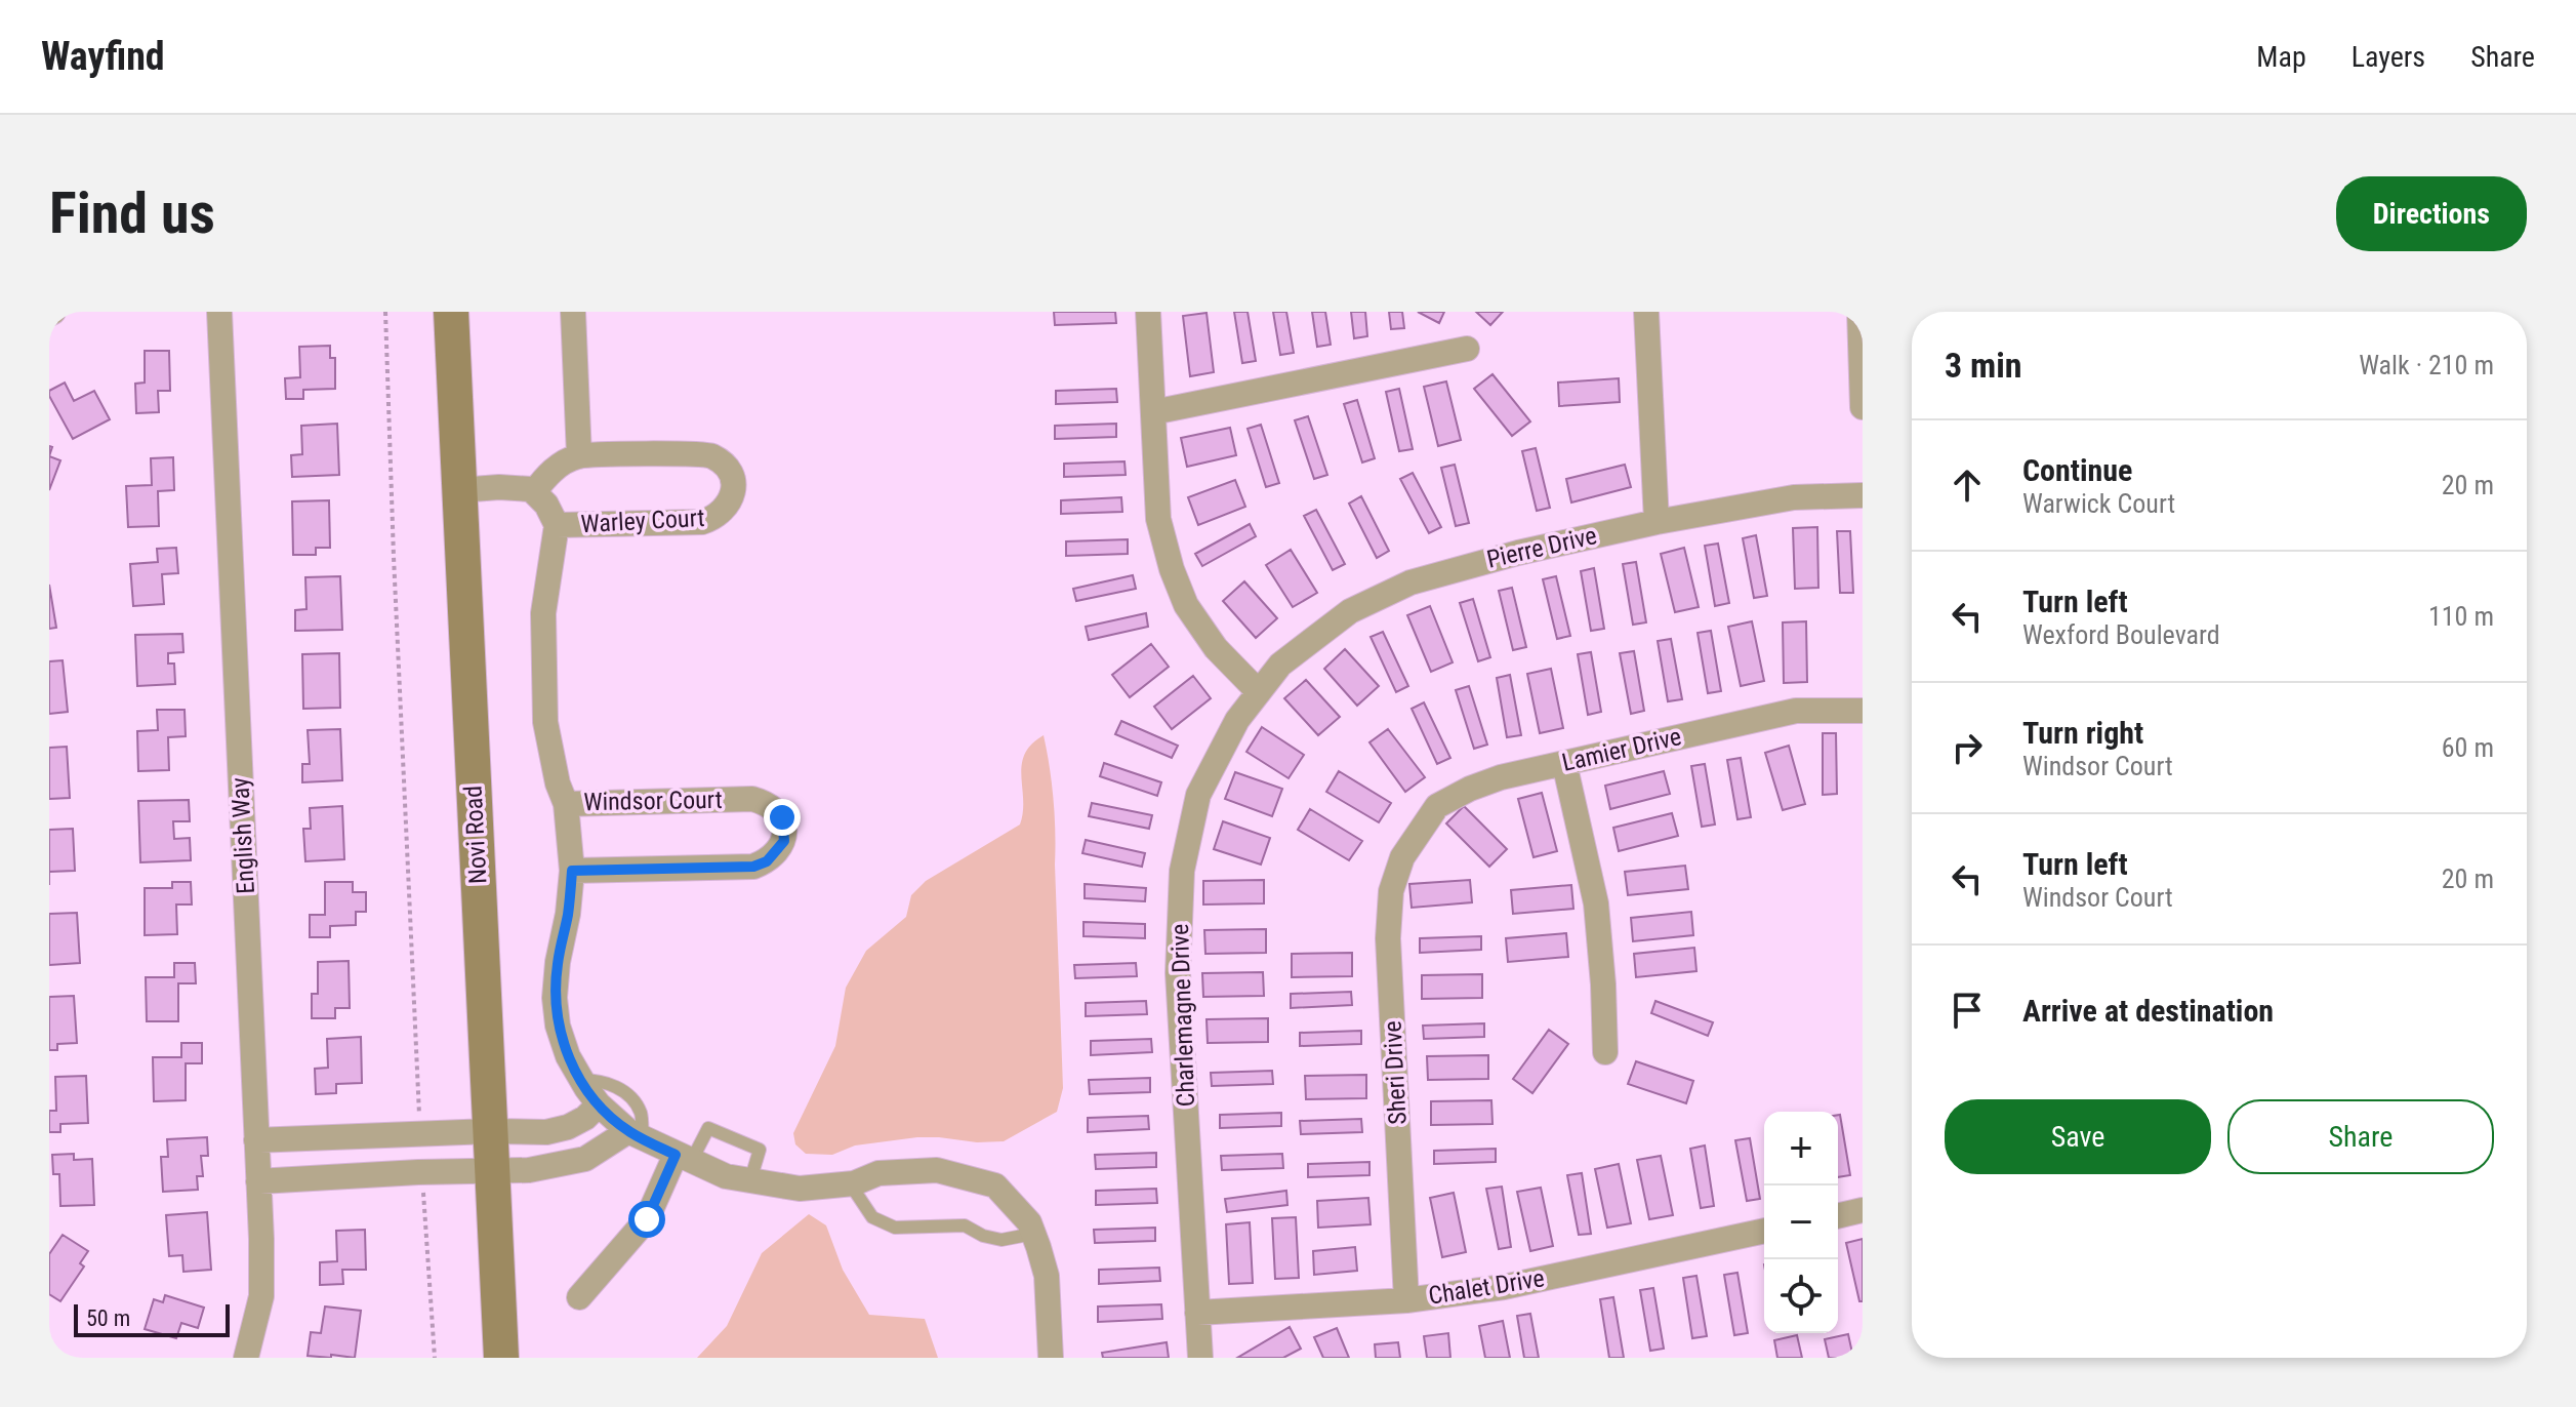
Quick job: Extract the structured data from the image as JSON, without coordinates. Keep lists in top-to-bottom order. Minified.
{"streets":{"main road":["Novi Road"],"street":["Warley Court","Pierre Drive","Lamier Drive","Windsor Court","English Way","Charlemagne Drive","Sheri Drive","Chalet Drive"]},"crossings":[["Pierre Drive","Charlemagne Drive"],["Lamier Drive","Sheri Drive"],["Charlemagne Drive","Chalet Drive"],["Sheri Drive","Chalet Drive"]],"scale_bar":"50 m","page":{"header":"Wayfind","nav":["Map","Layers","Share"],"buttons":["Directions",["Save","Share"]],"title":"Find us","heading":["3 min","Walk · 210 m"],"list":[["Continue","Warwick Court","20 m"],["Turn left","Wexford Boulevard","110 m"],["Turn right","Windsor Court","60 m"],["Turn left","Windsor Court","20 m"],"Arrive at destination"],"map_buttons":["+","−"],"scale":"50 m"}}
